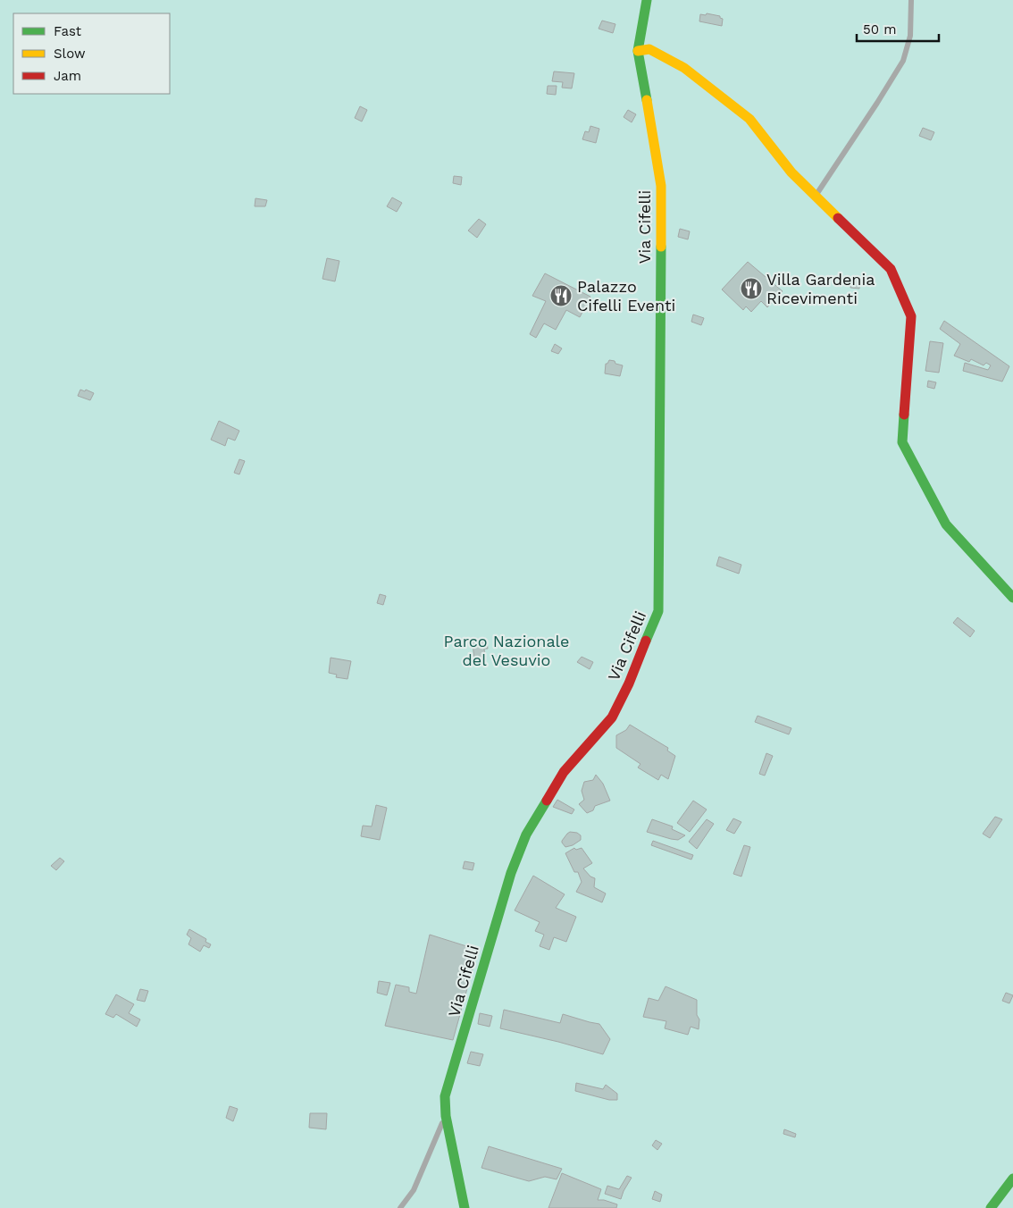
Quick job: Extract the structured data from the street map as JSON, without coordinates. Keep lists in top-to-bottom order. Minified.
{"streets":{"street":["Via Cifelli"]},"parks":["Parco Nazionale del Vesuvio"],"places":{"restaurant":["Villa Gardenia Ricevimenti","Palazzo Cifelli Eventi"]},"legend":["Fast","Slow","Jam"],"scale_bar":"50 m"}
